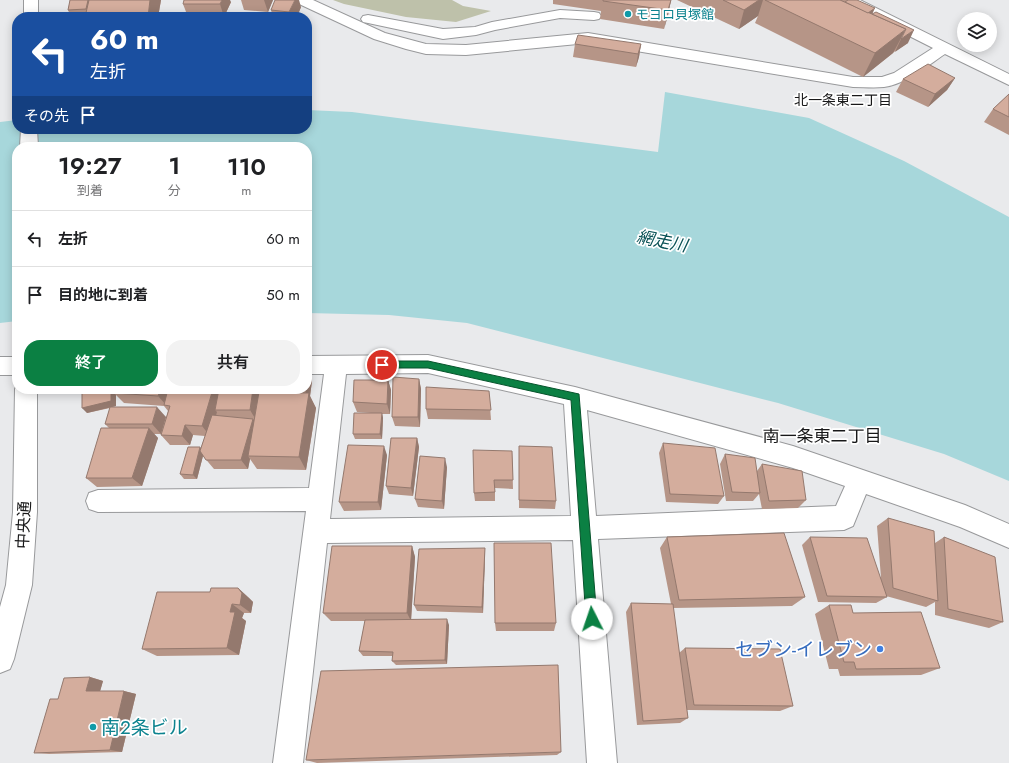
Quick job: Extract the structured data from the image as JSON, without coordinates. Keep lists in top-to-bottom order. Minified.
{"streets":{"main road":["中央通"]},"districts":["北一条東二丁目","南一条東二丁目"],"water":["網走川"],"places":["モヨロ貝塚館","セブン-イレブン","南2条ビル"],"page":{"turn":["60 m","左折"],"then":"その先","eta":["19:27","到着","1","分","110","m"],"list":[{"name":"左折","value":"60 m"},{"name":"目的地に到着","value":"50 m"}],"buttons":["終了","共有"]}}
